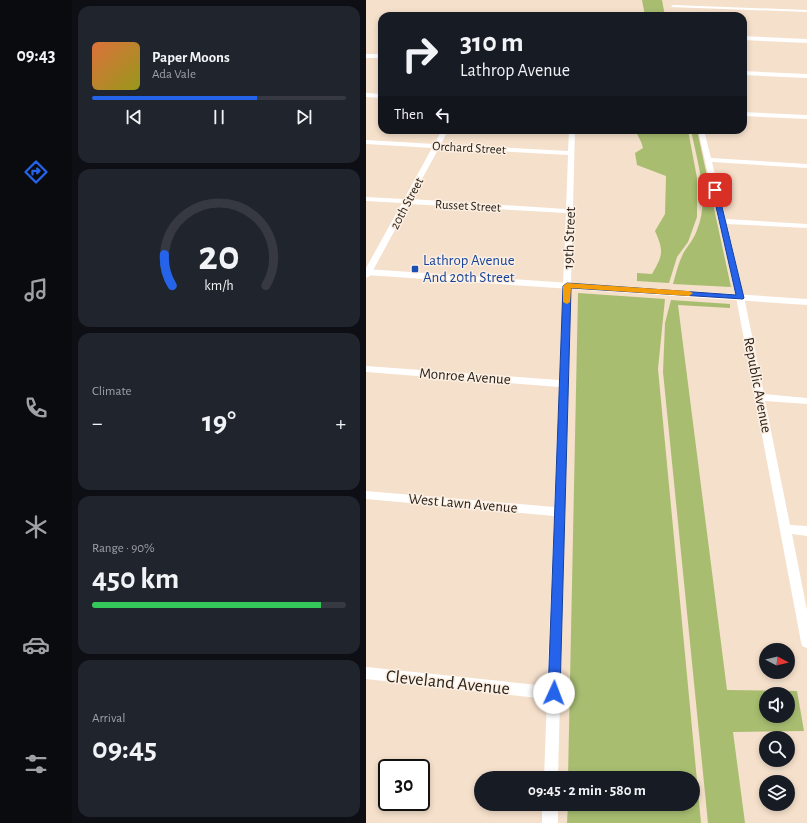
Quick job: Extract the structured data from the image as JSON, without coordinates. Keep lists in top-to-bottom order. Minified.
{"streets":{"street":["Orchard Street","20th Street","Russet Street","19th Street","Monroe Avenue","Republic Avenue","West Lawn Avenue","Cleveland Avenue"]},"crossings":[["Orchard Street","20th Street"],["Orchard Street","19th Street"],["20th Street","Russet Street"],["Russet Street","19th Street"],["19th Street","Monroe Avenue"],["19th Street","West Lawn Avenue"],["19th Street","Cleveland Avenue"]],"places":{"transit":["Lathrop Avenue And 20th Street"]},"north":"right","page":{"tabs":"09:43","turn":["310 m","Lathrop Avenue"],"song":["Paper Moons","Ada Vale"],"then":"Then","tile":["Climate",["Range · 90%","450 km"],["Arrival","09:45"]],"heat":["−","19°","+"],"limit":"30","trip":"09:45 · 2 min · 580 m","gauge":["20","km/h"]}}
